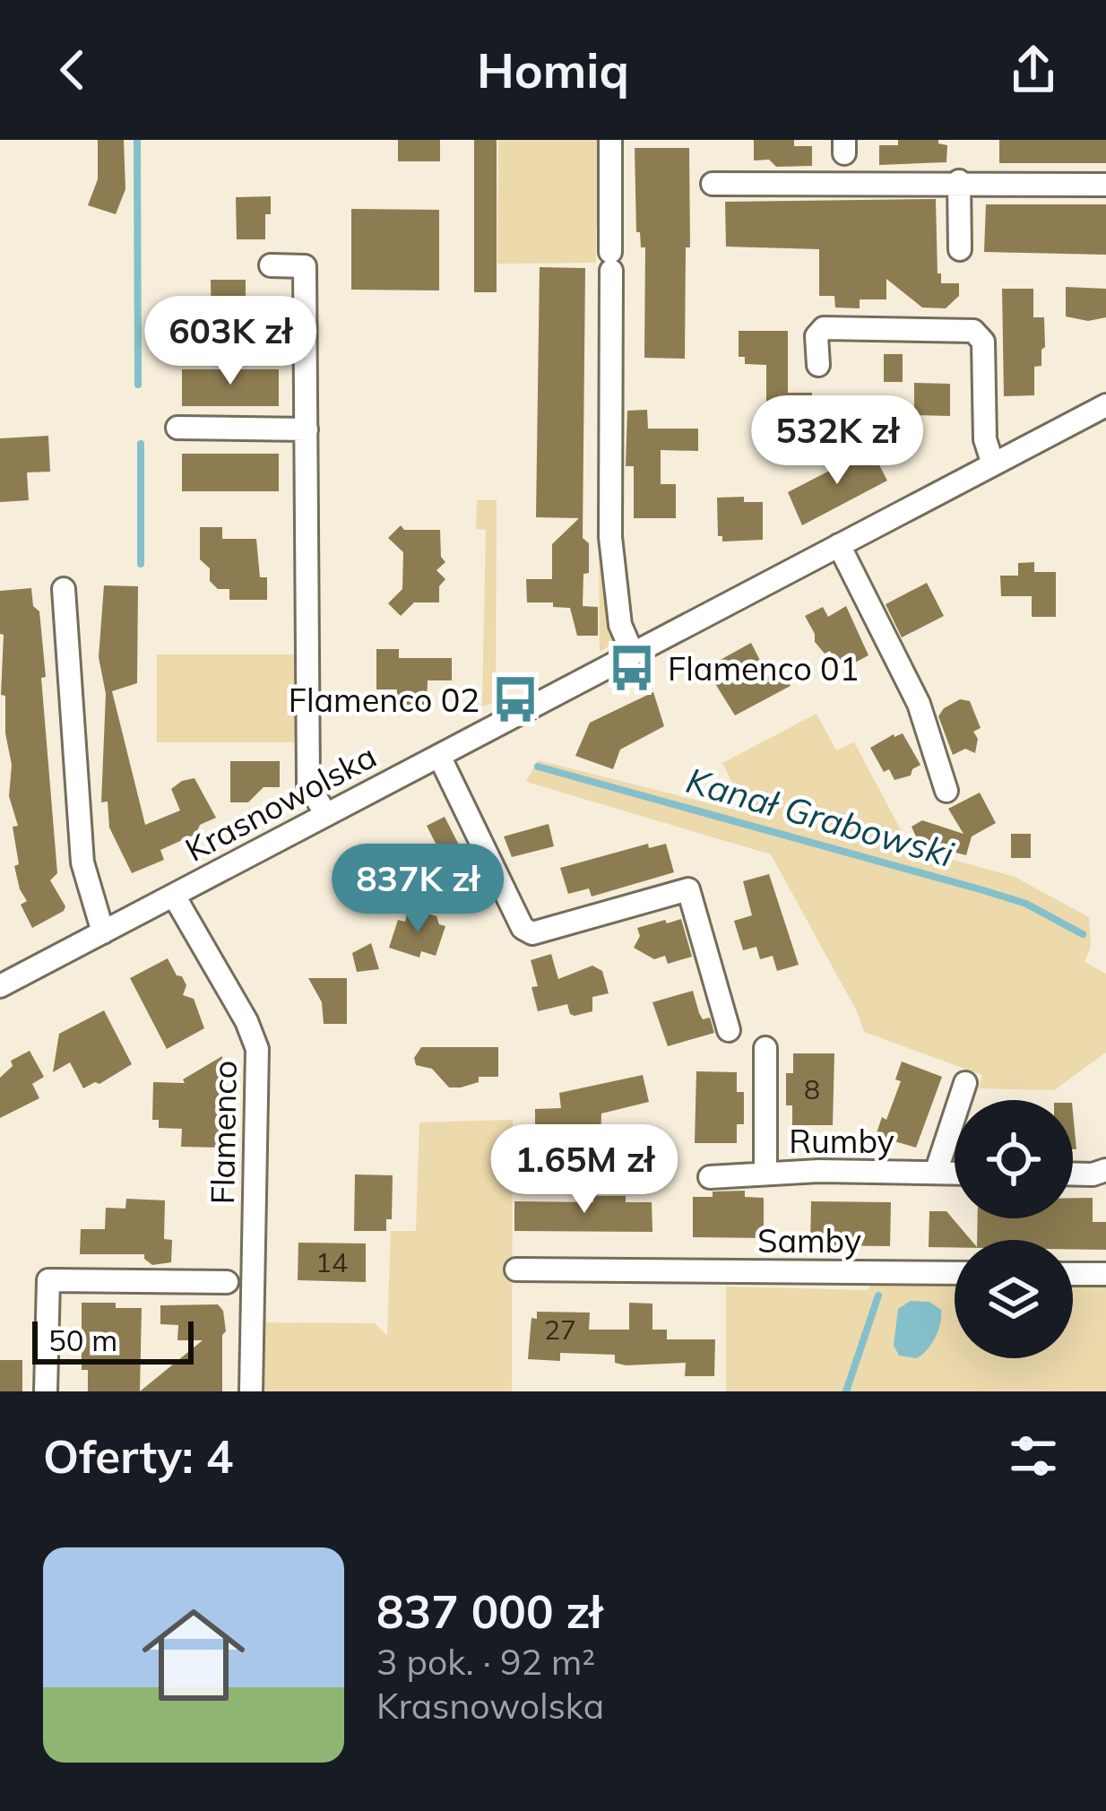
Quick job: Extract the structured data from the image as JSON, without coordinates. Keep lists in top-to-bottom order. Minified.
{"streets":{"street":["Krasnowolska","Flamenco","Rumby","Samby"]},"crossings":[["Krasnowolska","Flamenco"]],"water":["Kanał Grabowski"],"places":{"bus stop":["Flamenco 01","Flamenco 02"]},"house_numbers":["8","14","27"],"scale_bar":"50 m","page":{"header":"Homiq","price":["603K zł","532K zł","837K zł","1.65M zł"],"scale":"50 m","heading":"Oferty: 4","list":[{"name":"837 000 zł","note":"3 pok. · 92 m² · Krasnowolska"}]}}
